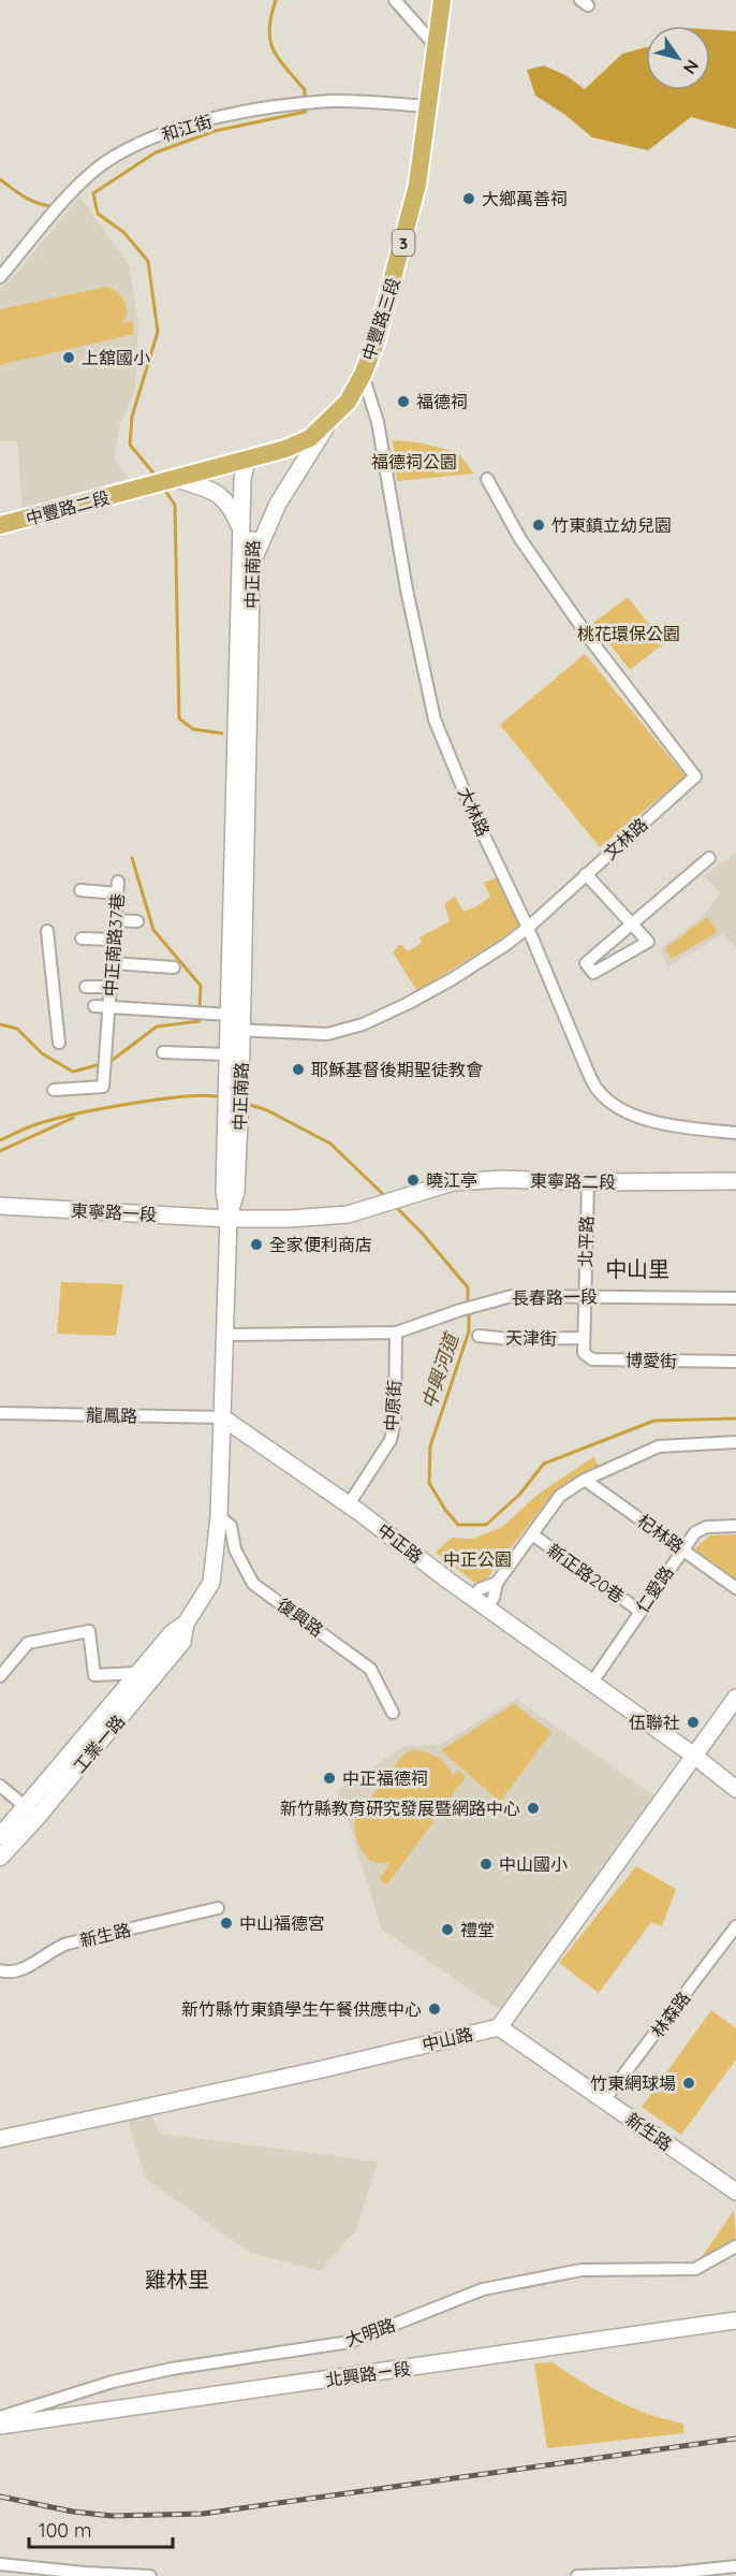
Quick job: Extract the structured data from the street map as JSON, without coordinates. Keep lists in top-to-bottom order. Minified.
{"streets":{"main road":["3","中豐路三段","中豐路二段"],"street":["和江街","中正南路","大林路","文林路","中正南路37巷","東寧路二段","東寧路一段","北平路","長春路一段","天津街","博愛街","中原街","龍鳳路","杞林路","中正路","新正路20巷","仁愛路","復興路","工業一路","新生路","林森路","中山路","大明路","北興路ㄧ段"]},"crossings":[["和江街","中豐路三段"],["3","中豐路三段"],["3","中豐路二段"],["3","中正南路"],["中豐路三段","中正南路"],["中豐路三段","大林路"],["中正南路","文林路"],["中正南路","中正南路37巷"],["中正南路","東寧路二段"],["中正南路","東寧路一段"],["大林路","文林路"],["文林路","中正南路37巷"],["東寧路二段","東寧路一段"],["東寧路二段","北平路"],["北平路","長春路一段"],["北平路","天津街"],["北平路","博愛街"],["長春路一段","中原街"],["天津街","博愛街"],["中原街","中正路"],["龍鳳路","中正路"],["龍鳳路","工業一路"],["杞林路","仁愛路"],["中正路","仁愛路"],["中正路","工業一路"],["新正路20巷","仁愛路"],["復興路","工業一路"],["新生路","林森路"],["新生路","中山路"]],"districts":["中山里","雞林里"],"water":["中興河道"],"parks":["福德祠公園","桃花環保公園","中正公園"],"places":["大鄉萬善祠","上舘國小","福德祠","竹東鎮立幼兒園","耶穌基督後期聖徒教會","曉江亭","全家便利商店","伍聯社","中正福德祠","新竹縣教育研究發展暨網路中心","中山國小","中山福德宮","禮堂","新竹縣竹東鎮學生午餐供應中心","竹東網球場"],"scale_bar":"100 m","north":"bottom right"}
